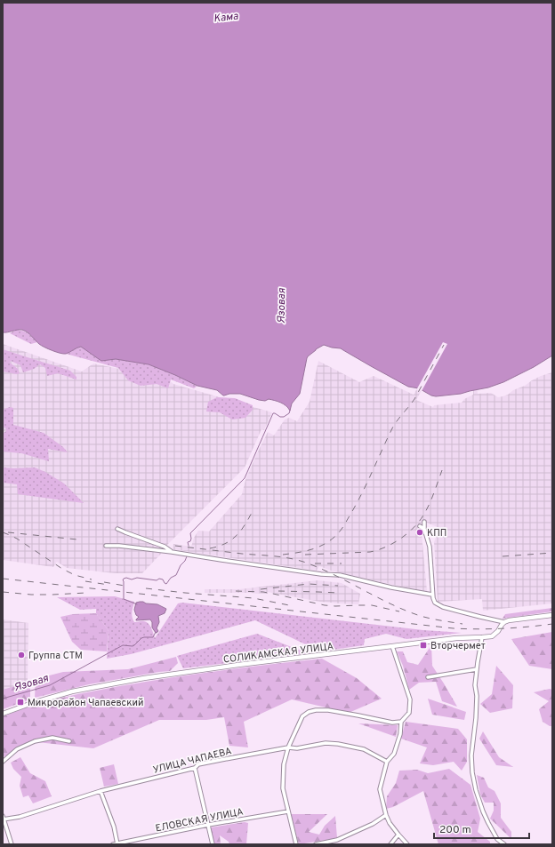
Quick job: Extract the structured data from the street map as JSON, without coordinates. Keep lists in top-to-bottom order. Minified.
{"streets":{"main road":["СОЛИКАМСКАЯ УЛИЦА"],"street":["УЛИЦА ЧАПАЕВА","ЕЛОВСКАЯ УЛИЦА"]},"water":["Кама","Язовая"],"places":{"other":["КПП","Группа СТМ"],"transit":["Вторчермет","Микрорайон Чапаевский"]},"scale_bar":"200 m"}
